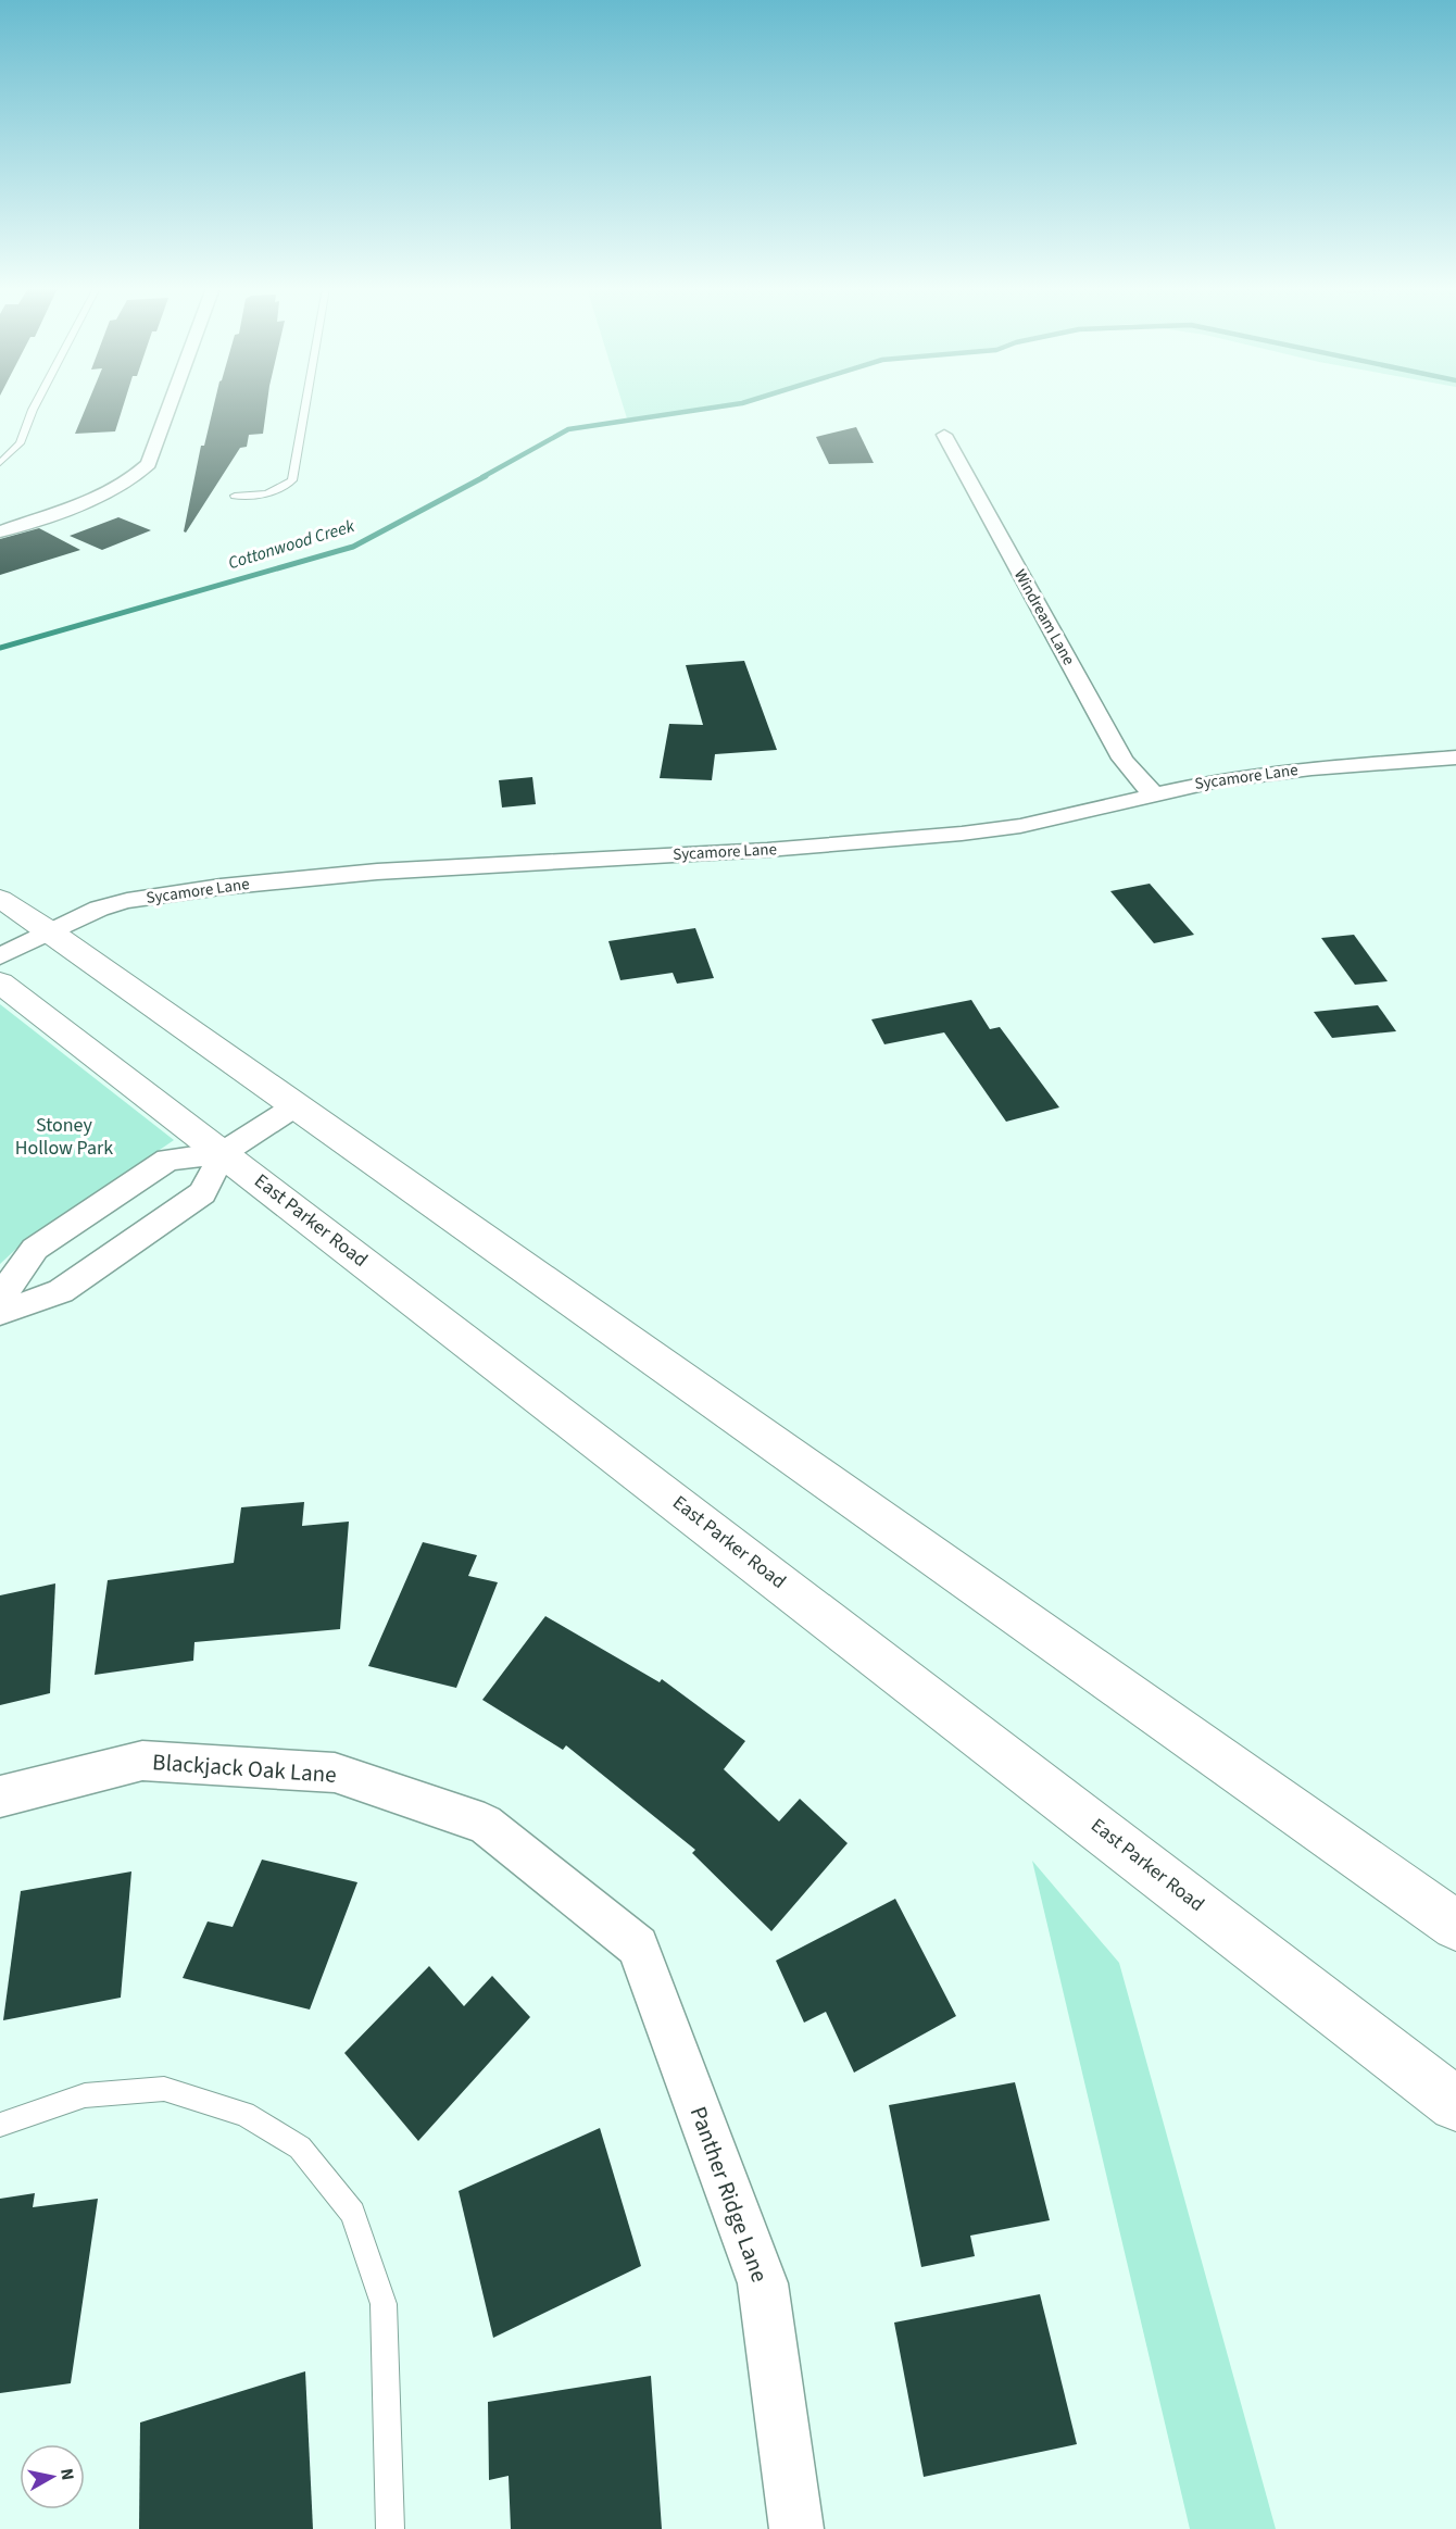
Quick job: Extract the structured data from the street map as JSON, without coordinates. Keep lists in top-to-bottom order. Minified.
{"streets":{"main road":["East Parker Road"],"street":["Windream Lane","Sycamore Lane","Blackjack Oak Lane","Panther Ridge Lane"]},"crossings":[["Windream Lane","Sycamore Lane"],["Blackjack Oak Lane","Panther Ridge Lane"]],"water":["Cottonwood Creek"],"parks":["Stoney Hollow Park"],"north":"right"}
